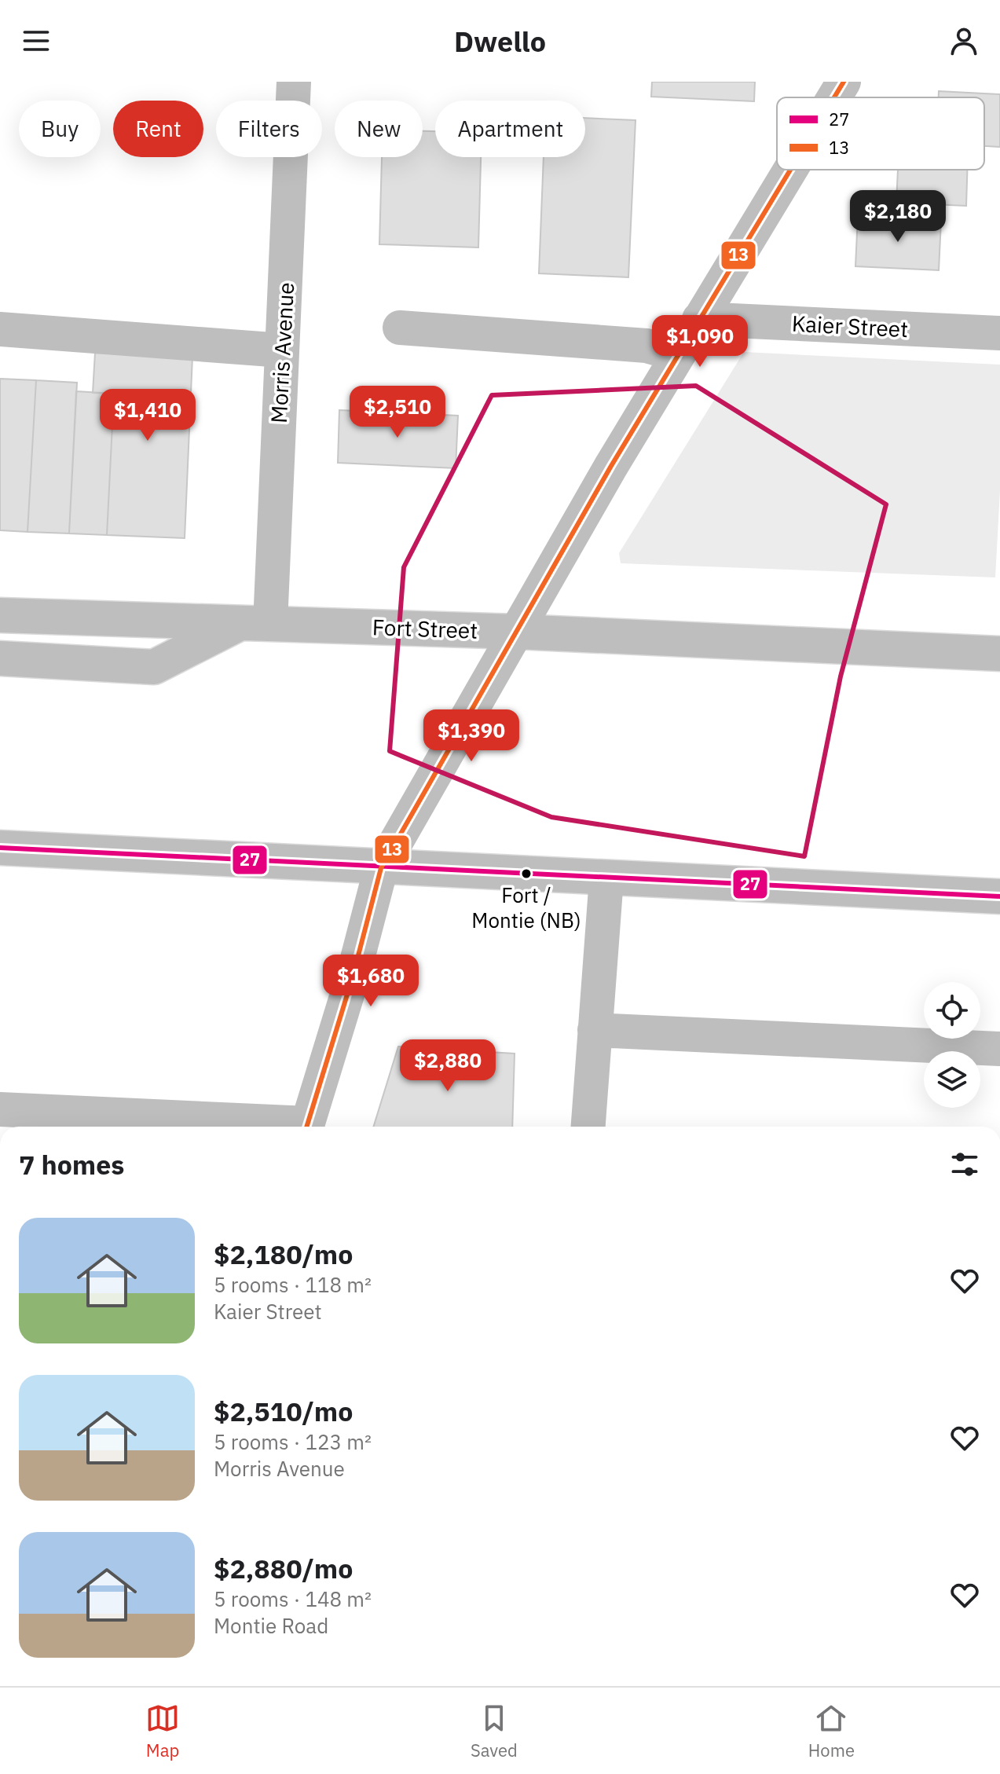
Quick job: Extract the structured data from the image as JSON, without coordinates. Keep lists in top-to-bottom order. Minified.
{"streets":{"main road":["Kaier Street","Morris Avenue","Fort Street"]},"crossings":[["Morris Avenue","Fort Street"]],"places":["Fort / Montie (NB)"],"lines":["transit line 13","transit line 27"],"legend":["27","13"],"page":{"header":"Dwello","chip":["Buy","Rent","Filters","New","Apartment"],"price":["$2,180","$1,090","$2,510","$1,410","$1,390","$1,680","$2,880"],"heading":"7 homes","list":[{"name":"$2,180/mo","note":"5 rooms · 118 m² · Kaier Street"},{"name":"$2,510/mo","note":"5 rooms · 123 m² · Morris Avenue"},{"name":"$2,880/mo","note":"5 rooms · 148 m² · Montie Road"}],"tabs":["Map","Saved","Home"]}}
